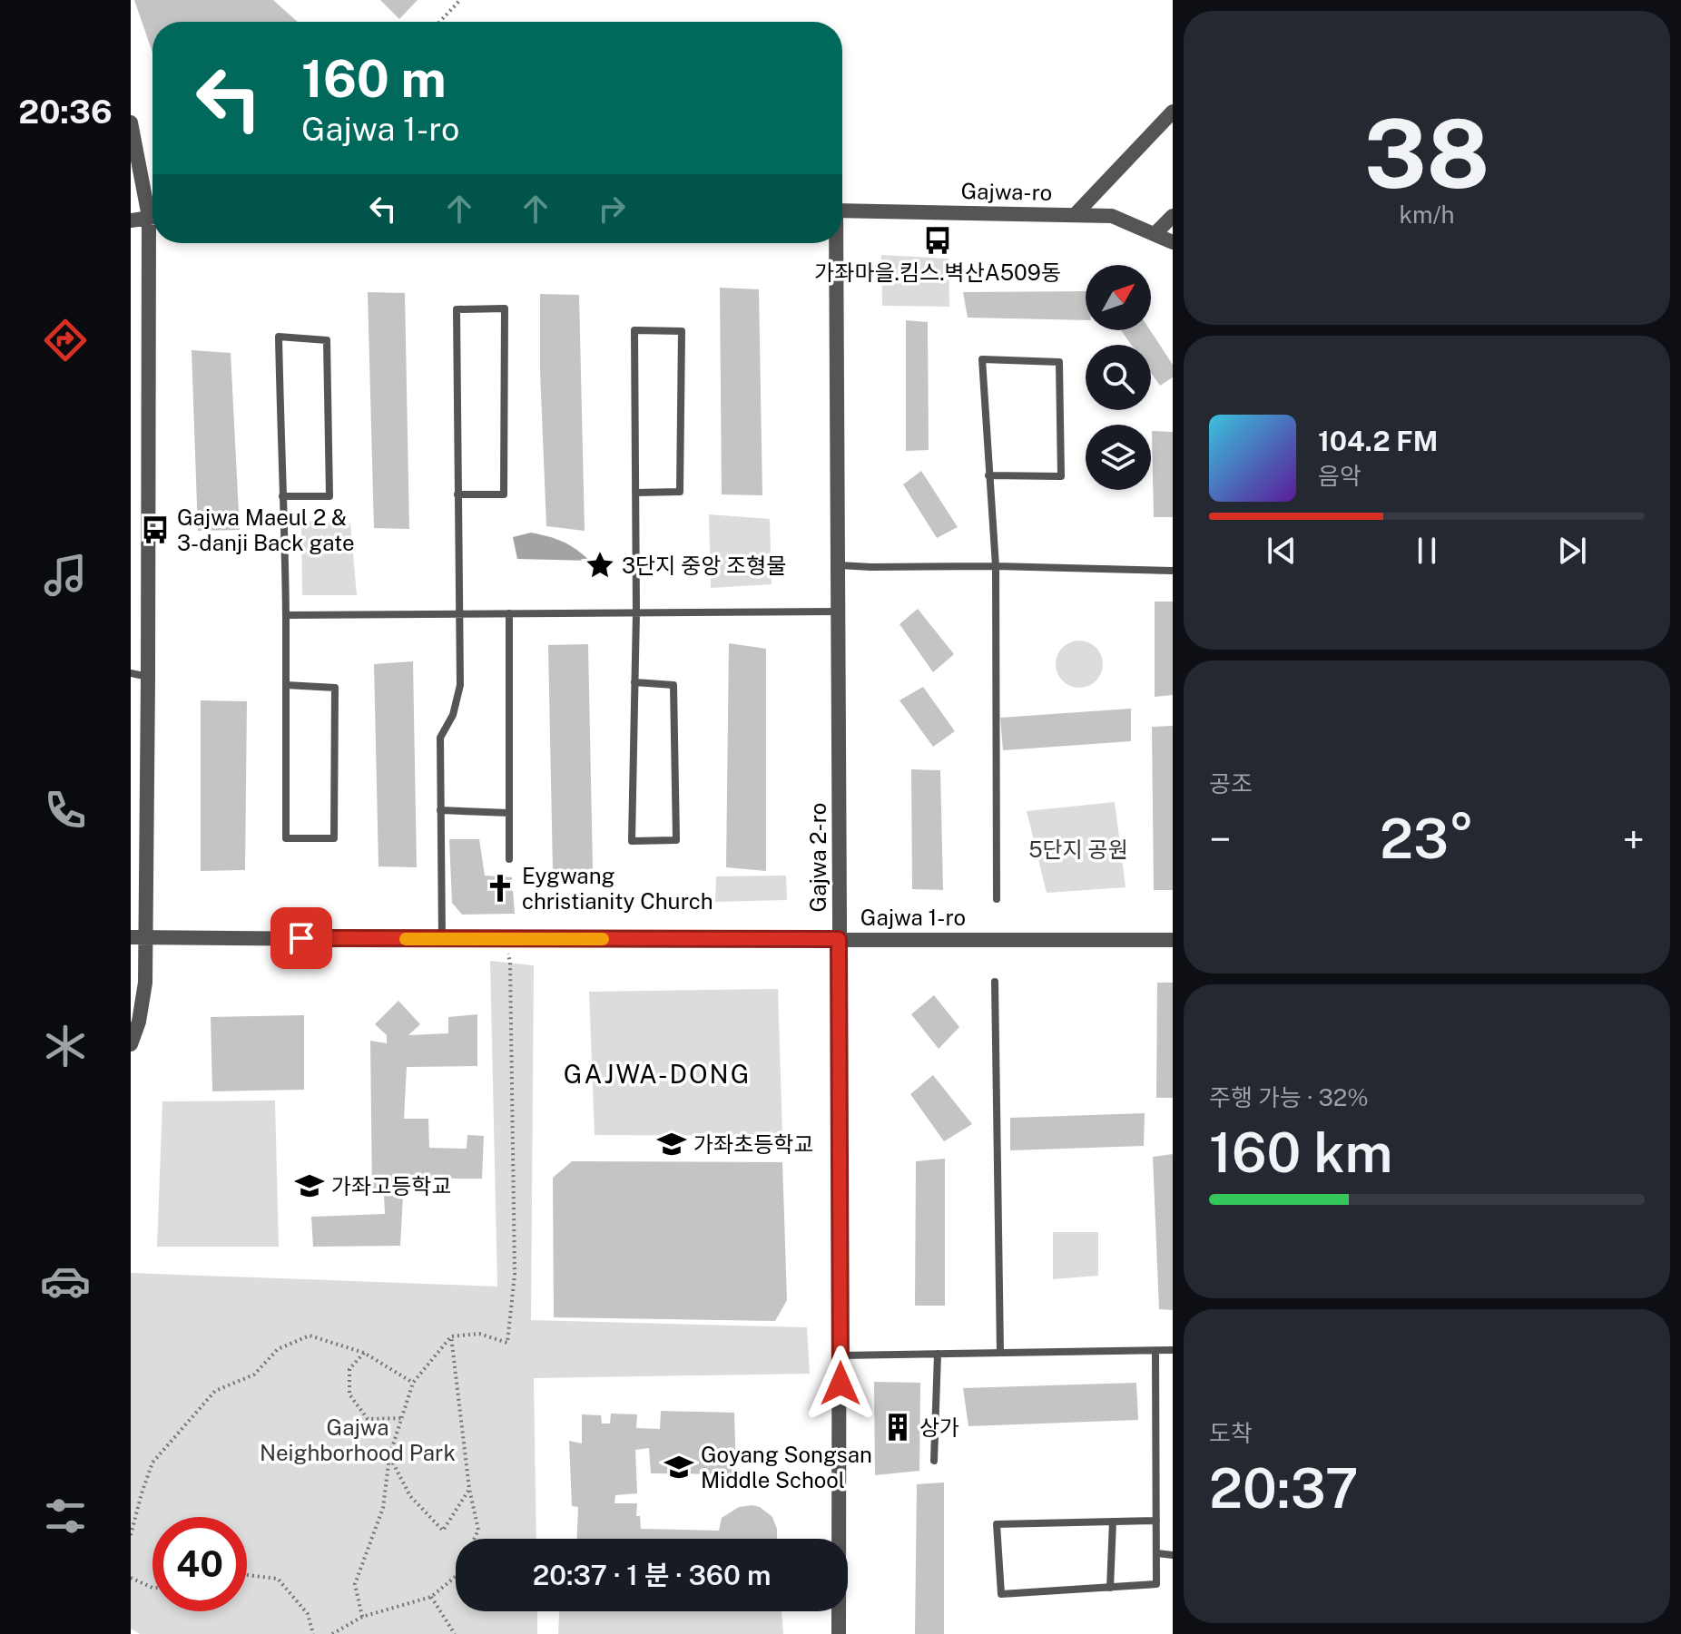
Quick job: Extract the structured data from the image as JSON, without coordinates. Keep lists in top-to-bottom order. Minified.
{"streets":{"street":["Gajwa-ro","Gajwa 2-ro","Gajwa 1-ro"]},"crossings":[["Gajwa 2-ro","Gajwa 1-ro"]],"districts":["GAJWA-DONG"],"parks":["5단지 공원","Gajwa Neighborhood Park"],"places":{"bus stop":["가좌마을.킴스.벽산A509동","Gajwa Maeul 2 & 3-danji Back gate"],"place":["3단지 중앙 조형물"],"church":["Eygwang christianity Church"],"school or university":["가좌초등학교","가좌고등학교","Goyang Songsan Middle School"],"building":["상가"]},"north":"top right","page":{"tabs":"20:36","tile":[["38","km/h"],"공조",["주행 가능 · 32%","160 km"],["도착","20:37"]],"turn":["160 m","Gajwa 1-ro"],"song":["104.2 FM","음악"],"heat":["−","23°","+"],"limit":"40","trip":"20:37 · 1 분 · 360 m"}}
